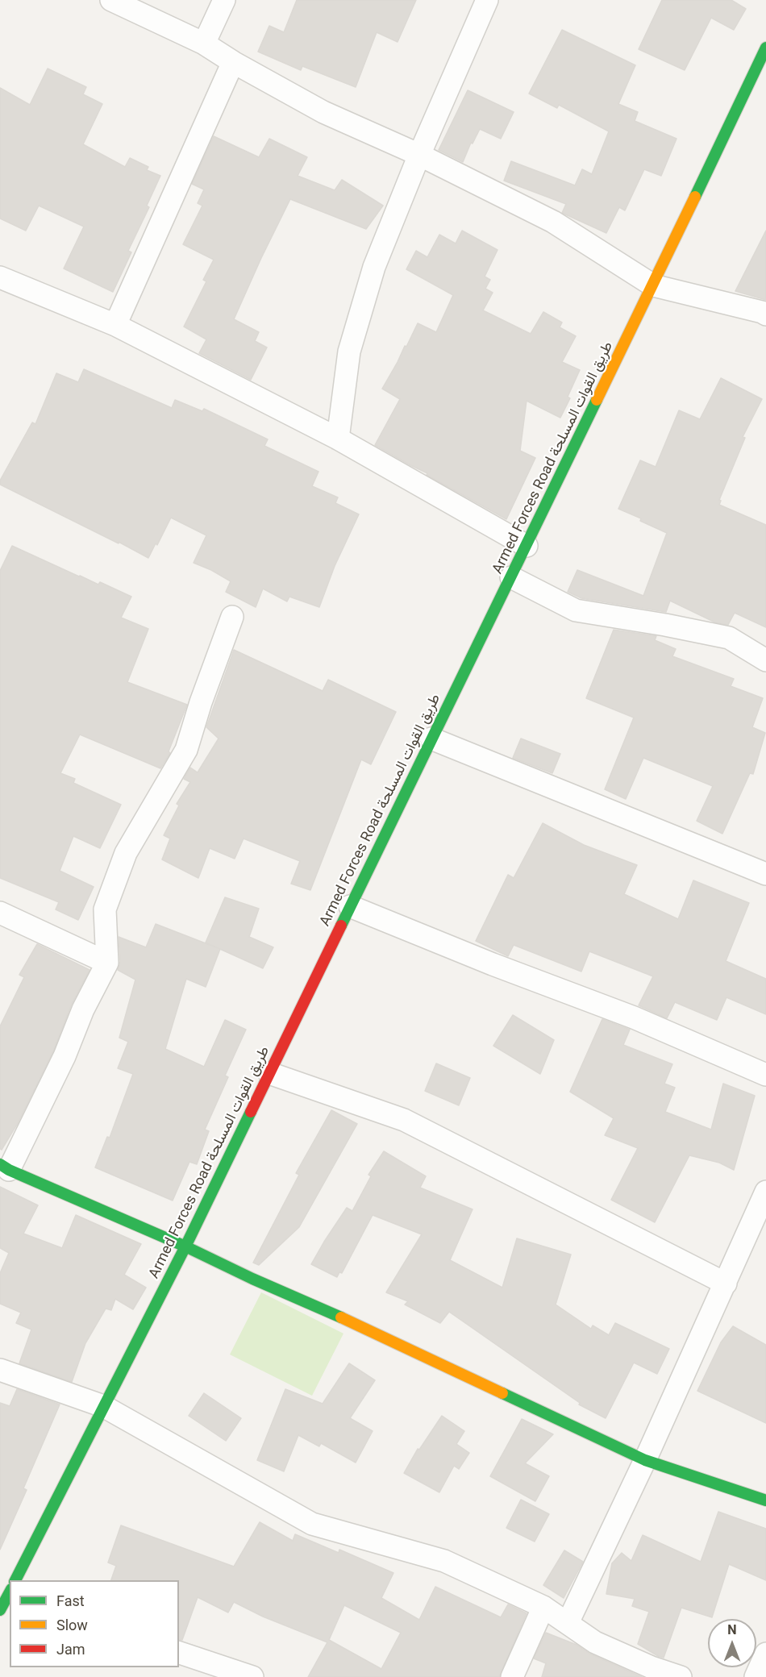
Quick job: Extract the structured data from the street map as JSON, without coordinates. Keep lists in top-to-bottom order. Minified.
{"streets":{"street":["Armed Forces Road طريق القوات المسلحة"]},"legend":["Fast","Slow","Jam"],"north":"top"}
